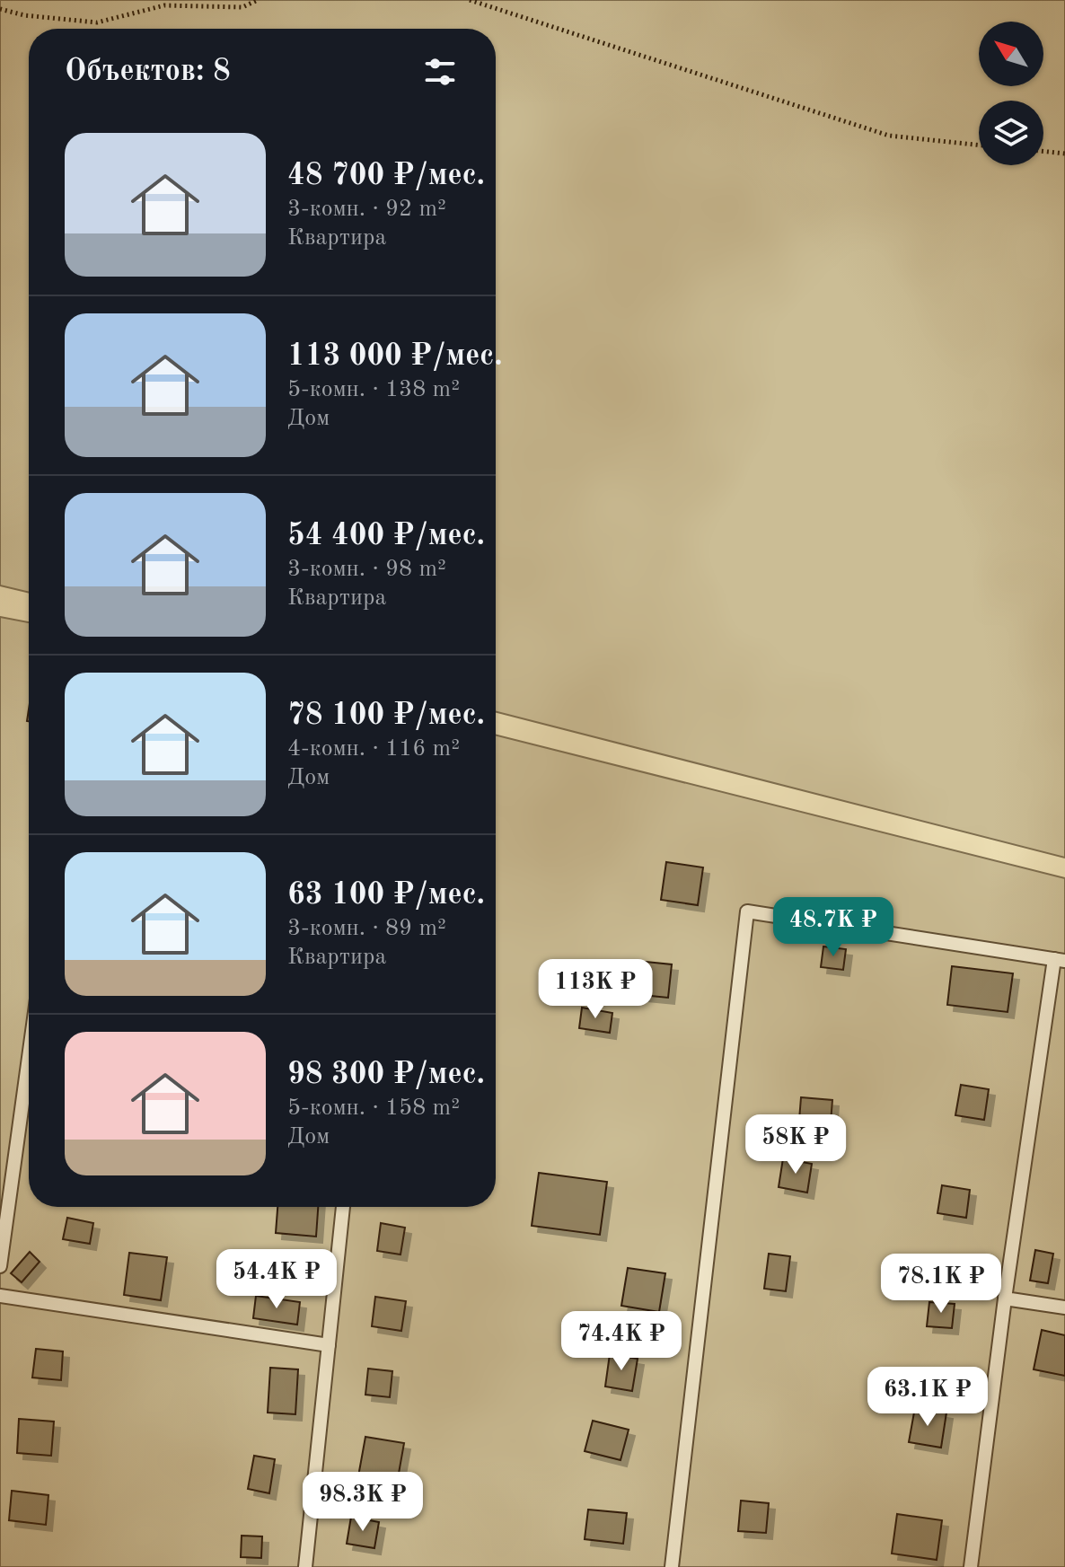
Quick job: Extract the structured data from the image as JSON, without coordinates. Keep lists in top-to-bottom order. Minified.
{"north":"top left","page":{"heading":"Объектов: 8","list":[{"name":"48 700 ₽/мес.","note":"3-комн. · 92 m² · Квартира"},{"name":"113 000 ₽/мес.","note":"5-комн. · 138 m² · Дом"},{"name":"54 400 ₽/мес.","note":"3-комн. · 98 m² · Квартира"},{"name":"78 100 ₽/мес.","note":"4-комн. · 116 m² · Дом"},{"name":"63 100 ₽/мес.","note":"3-комн. · 89 m² · Квартира"},{"name":"98 300 ₽/мес.","note":"5-комн. · 158 m² · Дом"}],"price":["48.7K ₽","113K ₽","58K ₽","54.4K ₽","78.1K ₽","74.4K ₽","63.1K ₽","98.3K ₽"]}}
